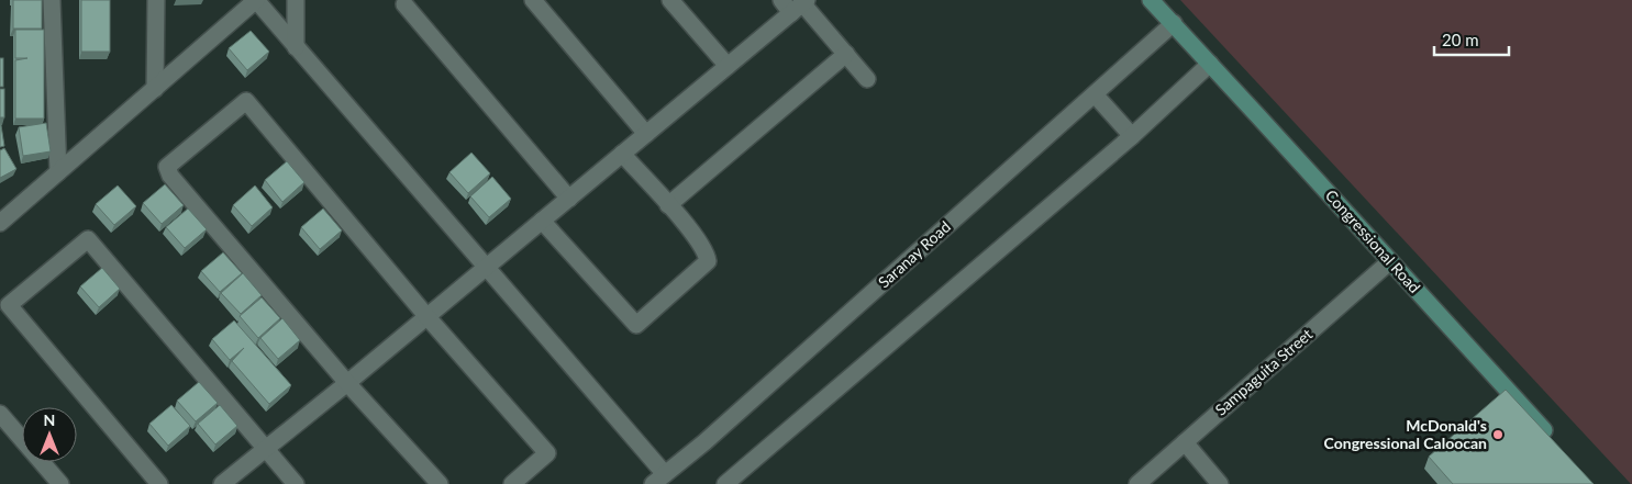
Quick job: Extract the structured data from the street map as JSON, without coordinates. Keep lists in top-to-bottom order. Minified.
{"streets":{"main road":["Congressional Road"],"street":["Saranay Road","Sampaguita Street"]},"crossings":[["Congressional Road","Saranay Road"],["Congressional Road","Sampaguita Street"]],"places":["McDonald's Congressional Caloocan"],"scale_bar":"20 m","north":"top"}
